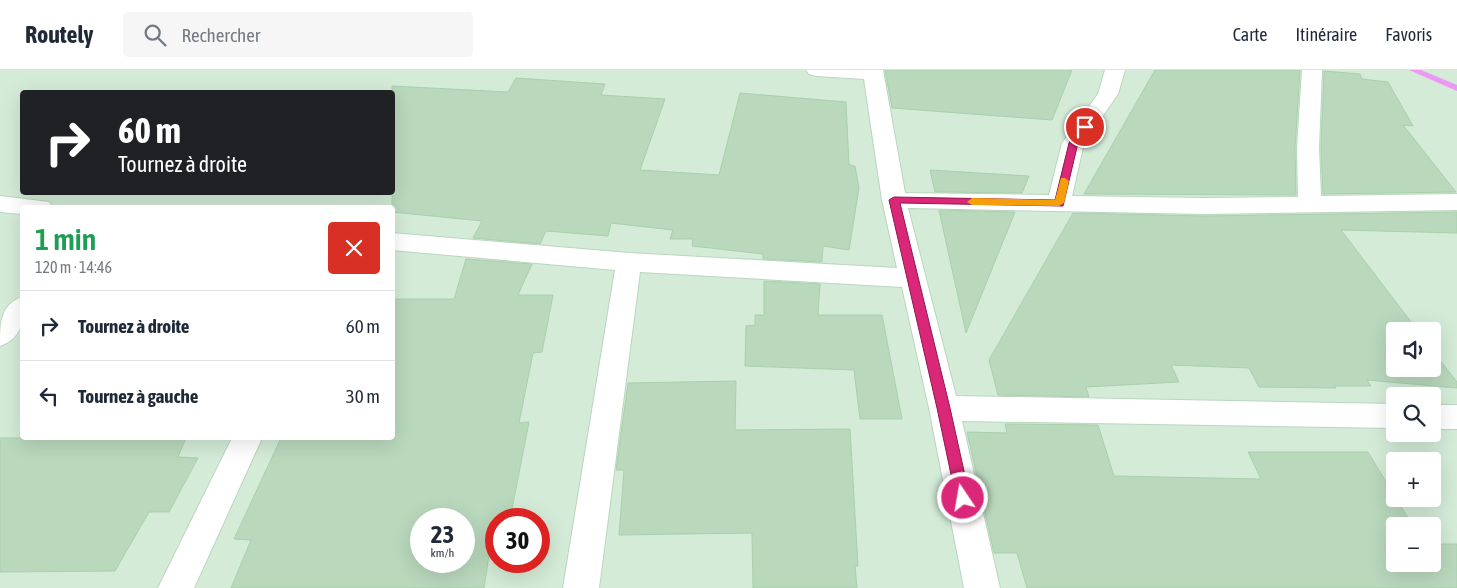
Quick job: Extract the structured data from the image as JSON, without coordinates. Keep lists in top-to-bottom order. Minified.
{"page":{"header":"Routely","search":"Rechercher","nav":["Carte","Itinéraire","Favoris"],"turn":["60 m","Tournez à droite"],"heading":["1 min","120 m · 14:46"],"list":[{"name":"Tournez à droite","value":"60 m"},{"name":"Tournez à gauche","value":"30 m"}],"map_buttons":["+","−"],"speed":"23 km/h","limit":"30"}}
